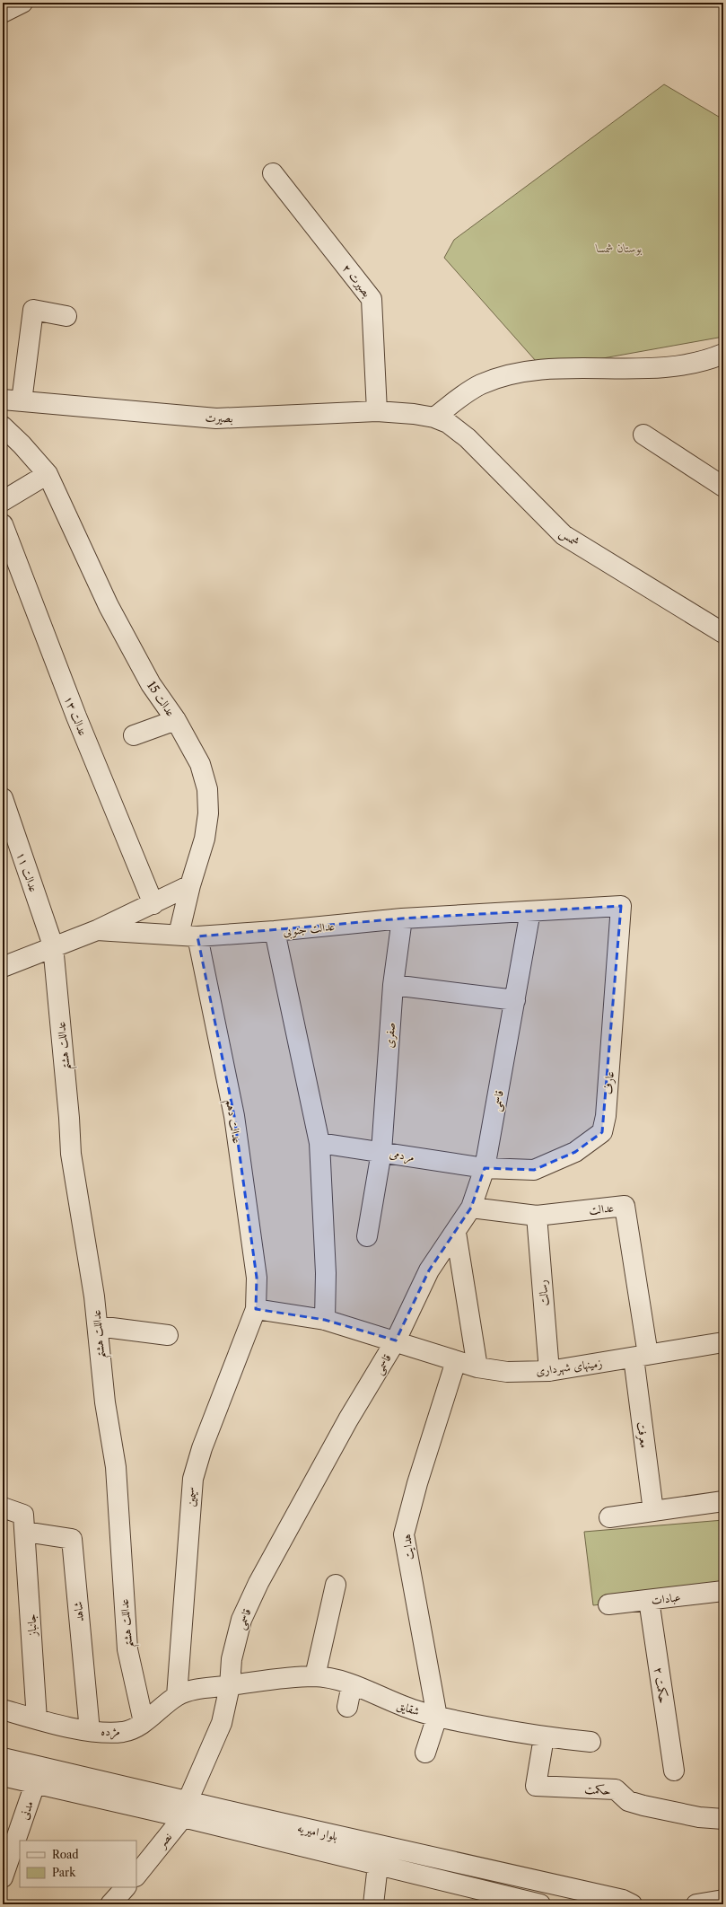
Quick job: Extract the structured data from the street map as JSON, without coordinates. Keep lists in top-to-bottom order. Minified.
{"streets":{"street":["بصیرت ۲","بصیرت","شمس","عدالت 15","عدالت ۱۳","عدالت ۱۱","عدالت جنوبی","صفری","عداللت هشتم","عارف","قاسمی","عدالت دهم","مردمی","عدالت","رسالت","زمینهای شهرداری","معرفت","سیمین","هدایت","عبادات","شاهد","جانباز","حکمت ۲","شقایق","مژده","حکمت","مدنی","بلوار امیریه","نصر"]},"crossings":[["بصیرت ۲","بصیرت"],["بصیرت","شمس"],["عدالت 15","عدالت جنوبی"],["عدالت ۱۱","عدالت جنوبی"],["عدالت ۱۱","عداللت هشتم"],["عدالت جنوبی","صفری"],["عدالت جنوبی","عداللت هشتم"],["عدالت جنوبی","عارف"],["عدالت جنوبی","قاسمی"],["عدالت جنوبی","عدالت دهم"],["صفری","مردمی"],["عداللت هشتم","مژده"],["عارف","قاسمی"],["عارف","مردمی"],["قاسمی","مردمی"],["قاسمی","عدالت"],["قاسمی","زمینهای شهرداری"],["قاسمی","شقایق"],["قاسمی","مژده"],["قاسمی","بلوار امیریه"],["قاسمی","نصر"],["عدالت دهم","زمینهای شهرداری"],["عدالت دهم","سیمین"],["عدالت","رسالت"],["عدالت","زمینهای شهرداری"],["عدالت","معرفت"],["رسالت","زمینهای شهرداری"],["زمینهای شهرداری","معرفت"],["زمینهای شهرداری","سیمین"],["زمینهای شهرداری","هدایت"],["سیمین","مژده"],["هدایت","شقایق"],["عبادات","حکمت ۲"],["شاهد","جانباز"],["شاهد","مژده"],["جانباز","مژده"],["شقایق","مژده"],["شقایق","حکمت"],["مدنی","بلوار امیریه"],["بلوار امیریه","نصر"]],"parks":["بوستان شمسا"],"legend":["Road","Park"]}
